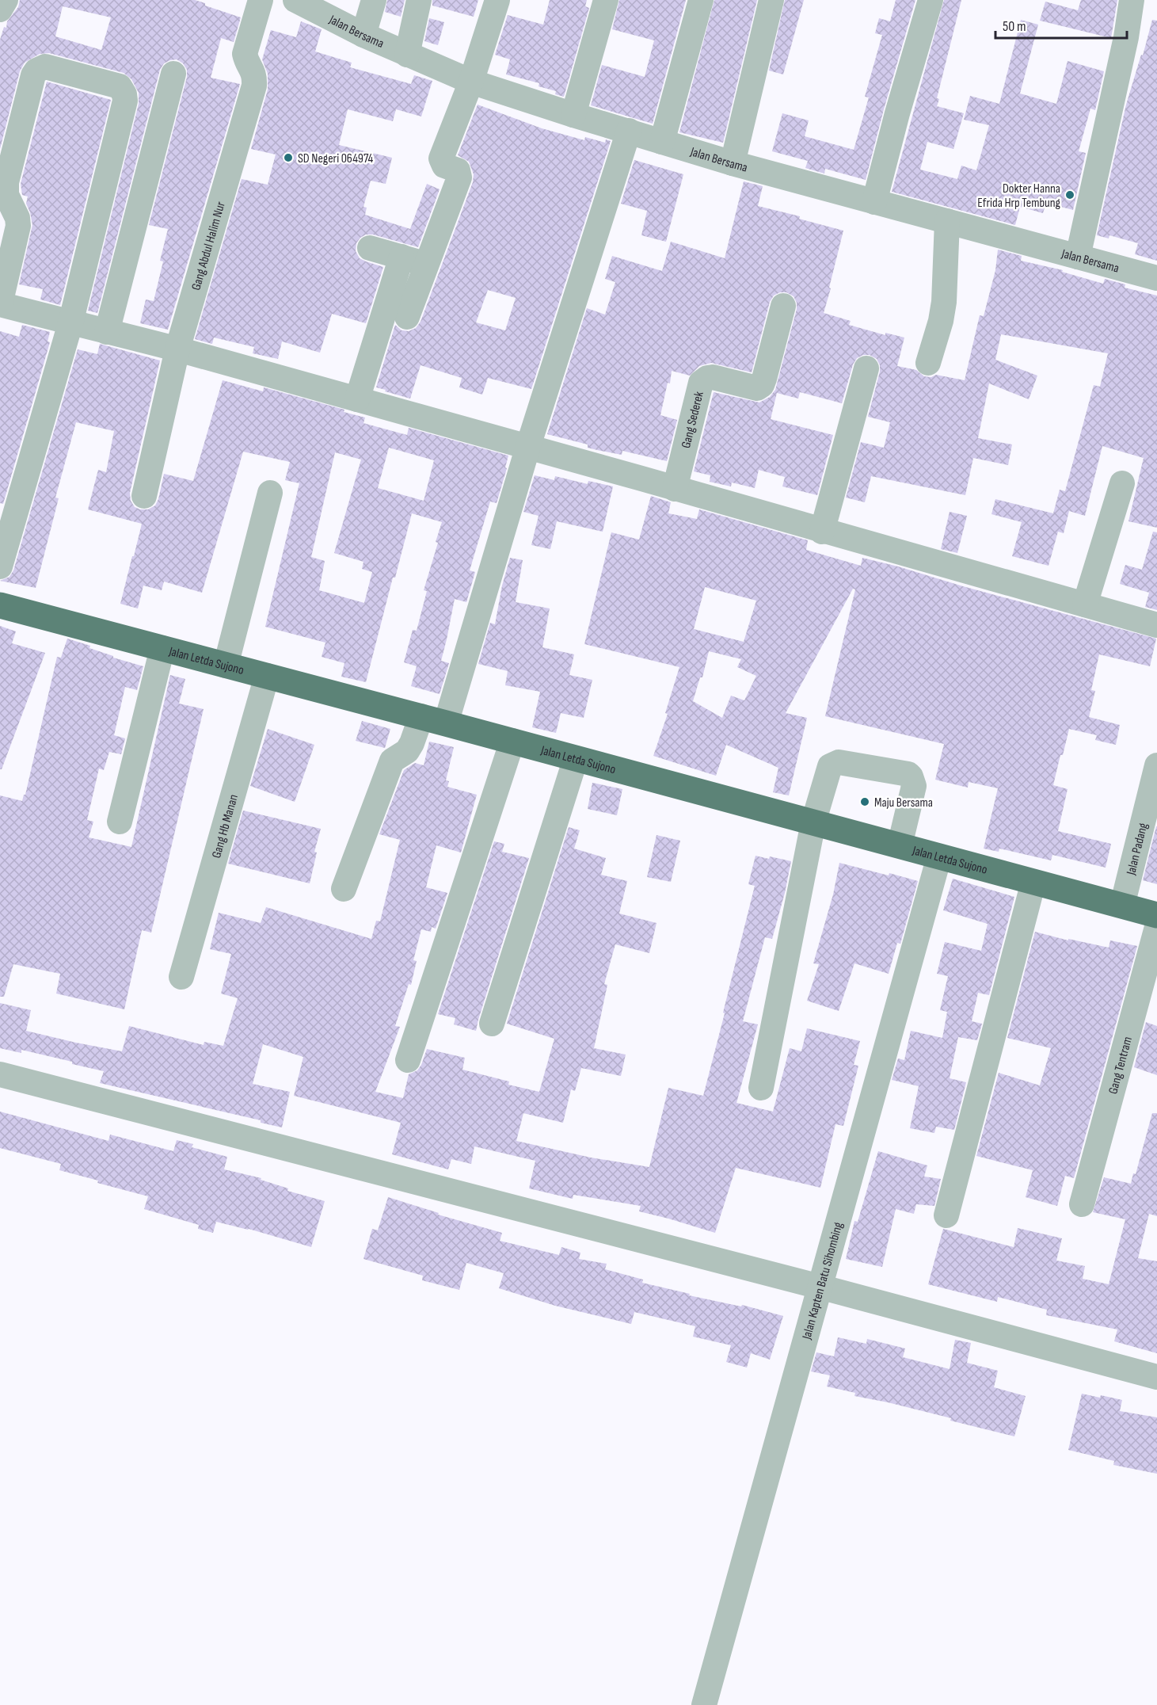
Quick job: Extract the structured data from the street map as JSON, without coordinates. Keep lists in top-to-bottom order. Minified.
{"streets":{"highway":["Jalan Letda Sujono"],"street":["Jalan Bersama","Gang Abdul Halim Nur","Gang Sederek","Gang Hb Manan","Jalan Padang","Gang Tentram","Jalan Kapten Batu Sihombing"]},"crossings":[["Jalan Letda Sujono","Gang Hb Manan"],["Jalan Letda Sujono","Jalan Padang"],["Jalan Letda Sujono","Jalan Kapten Batu Sihombing"]],"places":["SD Negeri 064974","Dokter Hanna Efrida Hrp Tembung","Maju Bersama"],"scale_bar":"50 m"}
